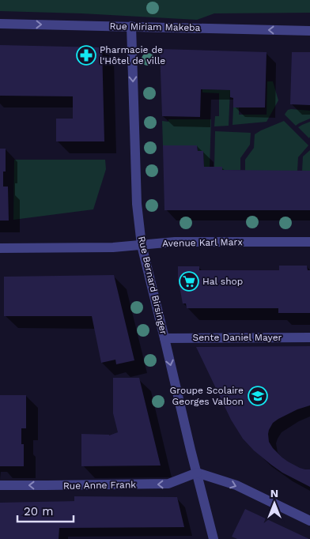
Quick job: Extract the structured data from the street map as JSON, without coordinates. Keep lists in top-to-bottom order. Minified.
{"streets":{"street":["Rue Miriam Makeba","Avenue Karl Marx","Rue Bernard Birsinger","Sente Daniel Mayer","Rue Anne Frank"]},"crossings":[["Rue Miriam Makeba","Rue Bernard Birsinger"],["Avenue Karl Marx","Rue Bernard Birsinger"],["Rue Bernard Birsinger","Sente Daniel Mayer"],["Rue Bernard Birsinger","Rue Anne Frank"]],"one_way":["Rue Bernard Birsinger","Rue Anne Frank"],"places":{"pharmacy":["Pharmacie de l'Hôtel de ville"],"supermarket":["Hal shop"],"school or university":["Groupe Scolaire Georges Valbon"]},"scale_bar":"20 m","north":"top"}
